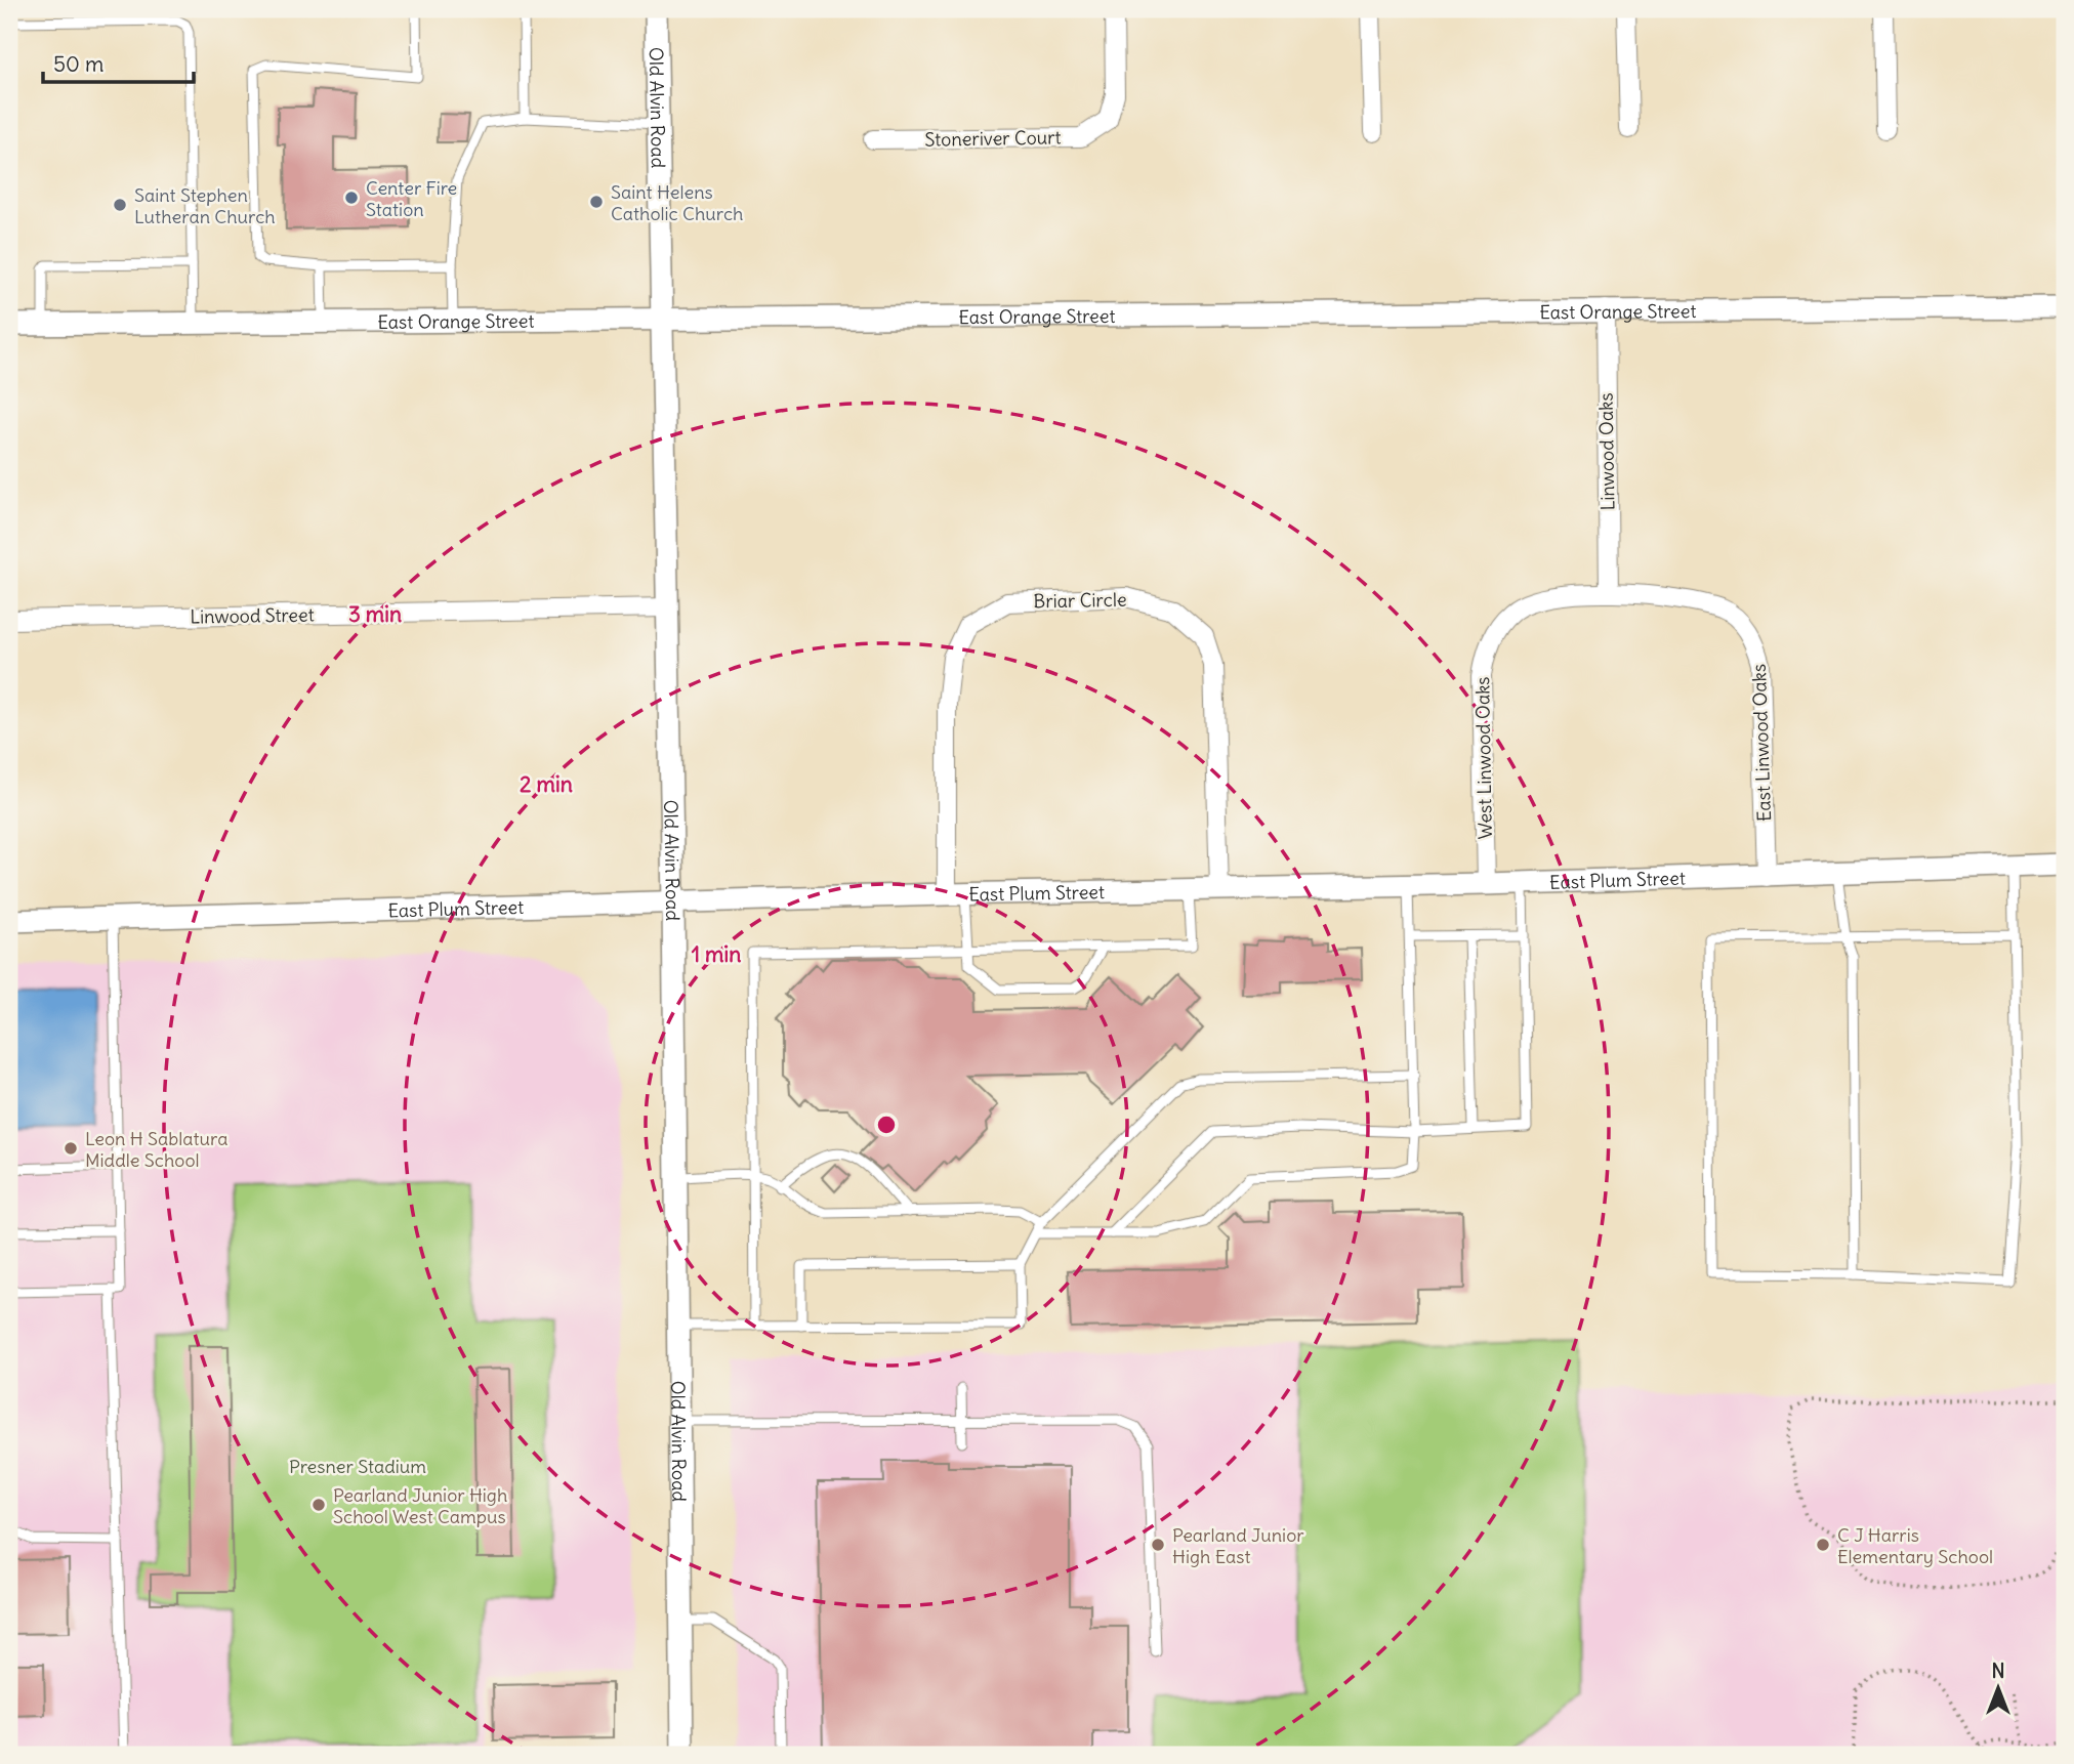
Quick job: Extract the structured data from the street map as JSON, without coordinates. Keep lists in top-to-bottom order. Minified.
{"streets":{"street":["Old Alvin Road","Stoneriver Court","East Orange Street","Linwood Oaks","Briar Circle","Linwood Street","East Linwood Oaks","West Linwood Oaks","East Plum Street"]},"crossings":[["Old Alvin Road","East Orange Street"],["Old Alvin Road","Linwood Street"],["Old Alvin Road","East Plum Street"],["East Orange Street","Linwood Oaks"],["Linwood Oaks","East Linwood Oaks"],["Linwood Oaks","West Linwood Oaks"],["Briar Circle","East Plum Street"],["East Linwood Oaks","West Linwood Oaks"],["East Linwood Oaks","East Plum Street"],["West Linwood Oaks","East Plum Street"]],"parks":["Presner Stadium"],"places":["Center Fire Station","Saint Helens Catholic Church","Saint Stephen Lutheran Church","Leon H Sablatura Middle School","Pearland Junior High School West Campus","Pearland Junior High East","C J Harris Elementary School"],"scale_bar":"50 m","north":"top","rings":["3 min","2 min","1 min"]}
